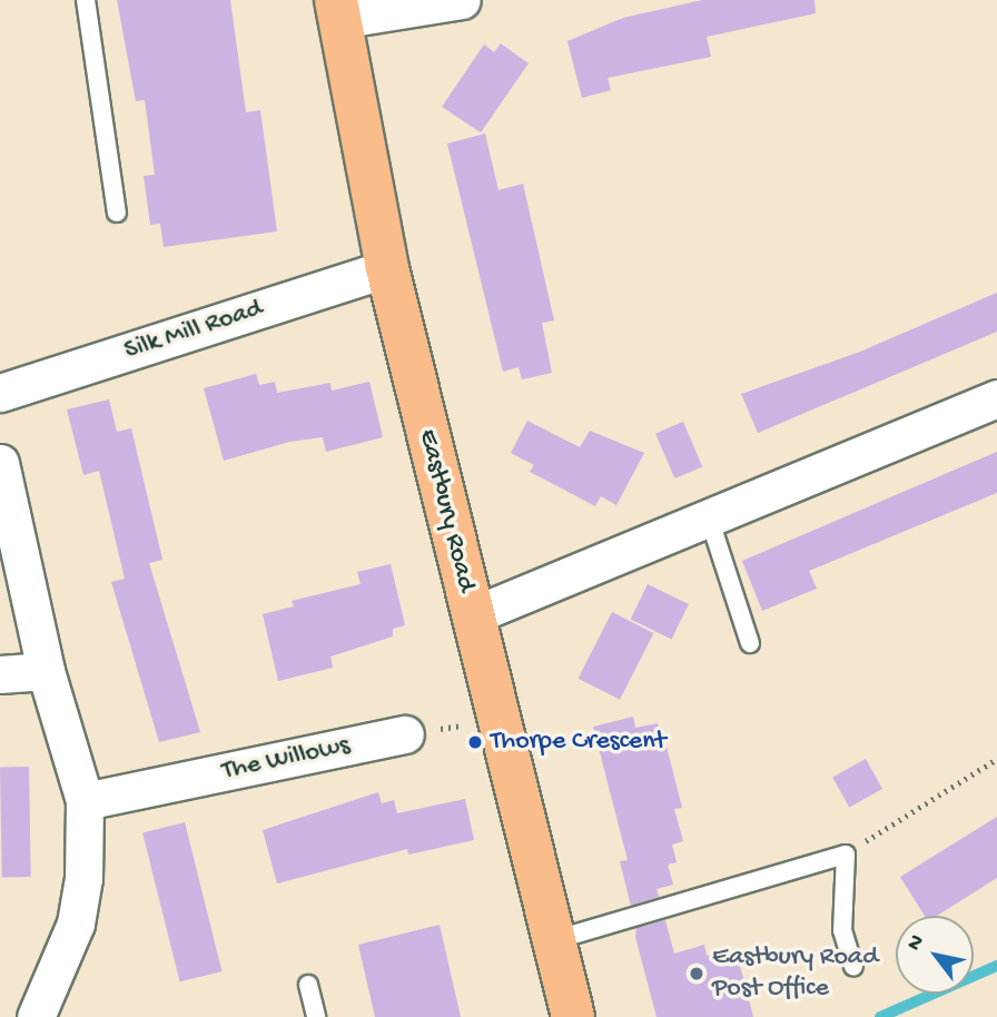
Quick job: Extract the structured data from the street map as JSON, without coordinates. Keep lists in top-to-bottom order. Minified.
{"streets":{"main road":["Eastbury Road"],"street":["Silk Mill Road","The Willows"]},"crossings":[["Silk Mill Road","Eastbury Road"]],"places":["Thorpe Crescent","Eastbury Road Post Office"],"north":"top left"}
